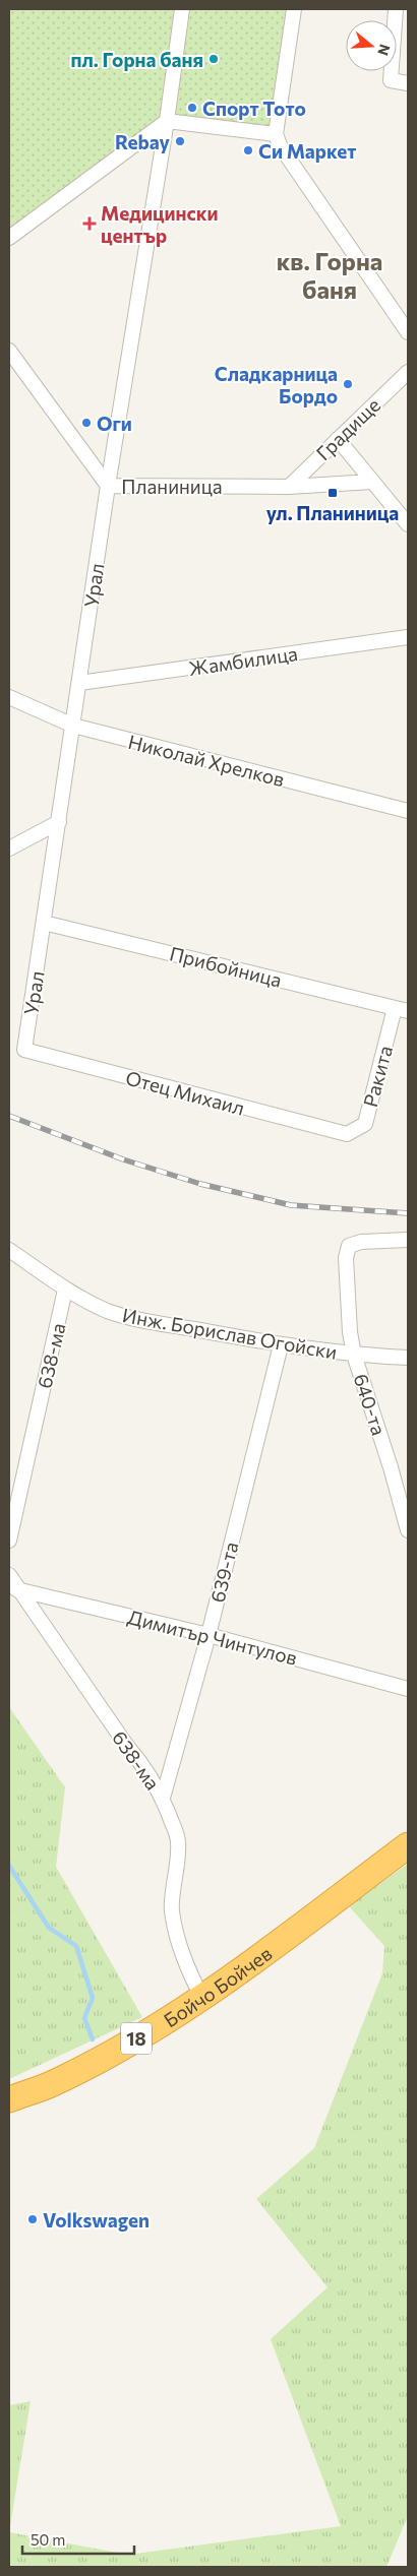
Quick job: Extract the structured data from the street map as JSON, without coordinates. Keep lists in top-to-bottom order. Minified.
{"streets":{"highway":["Бойчо Бойчев","18"],"street":["Градище","Планиница","Урал","Жамбилица","Николай Хрелков","Прибойница","Ракита","Отец Михаил","Инж. Борислав Огойски","638-ма","640-та","639-та","Димитър Чинтулов"]},"crossings":[["Градище","Планиница"],["Планиница","Урал"],["Урал","Жамбилица"],["Урал","Николай Хрелков"],["Урал","Прибойница"],["Урал","Отец Михаил"],["Прибойница","Ракита"],["Ракита","Отец Михаил"],["Инж. Борислав Огойски","638-ма"],["Инж. Борислав Огойски","640-та"],["Инж. Борислав Огойски","639-та"],["638-ма","639-та"],["638-ма","Димитър Чинтулов"],["638-ма","Бойчо Бойчев"],["639-та","Димитър Чинтулов"]],"districts":["кв. Горна баня"],"places":{"other":["пл. Горна баня","Спорт Тото","Rebay","Си Маркет","Сладкарница Бордо","Оги","Volkswagen"],"health":["Медицински център"],"transit":["ул. Планиница"]},"scale_bar":"50 m","north":"right"}
